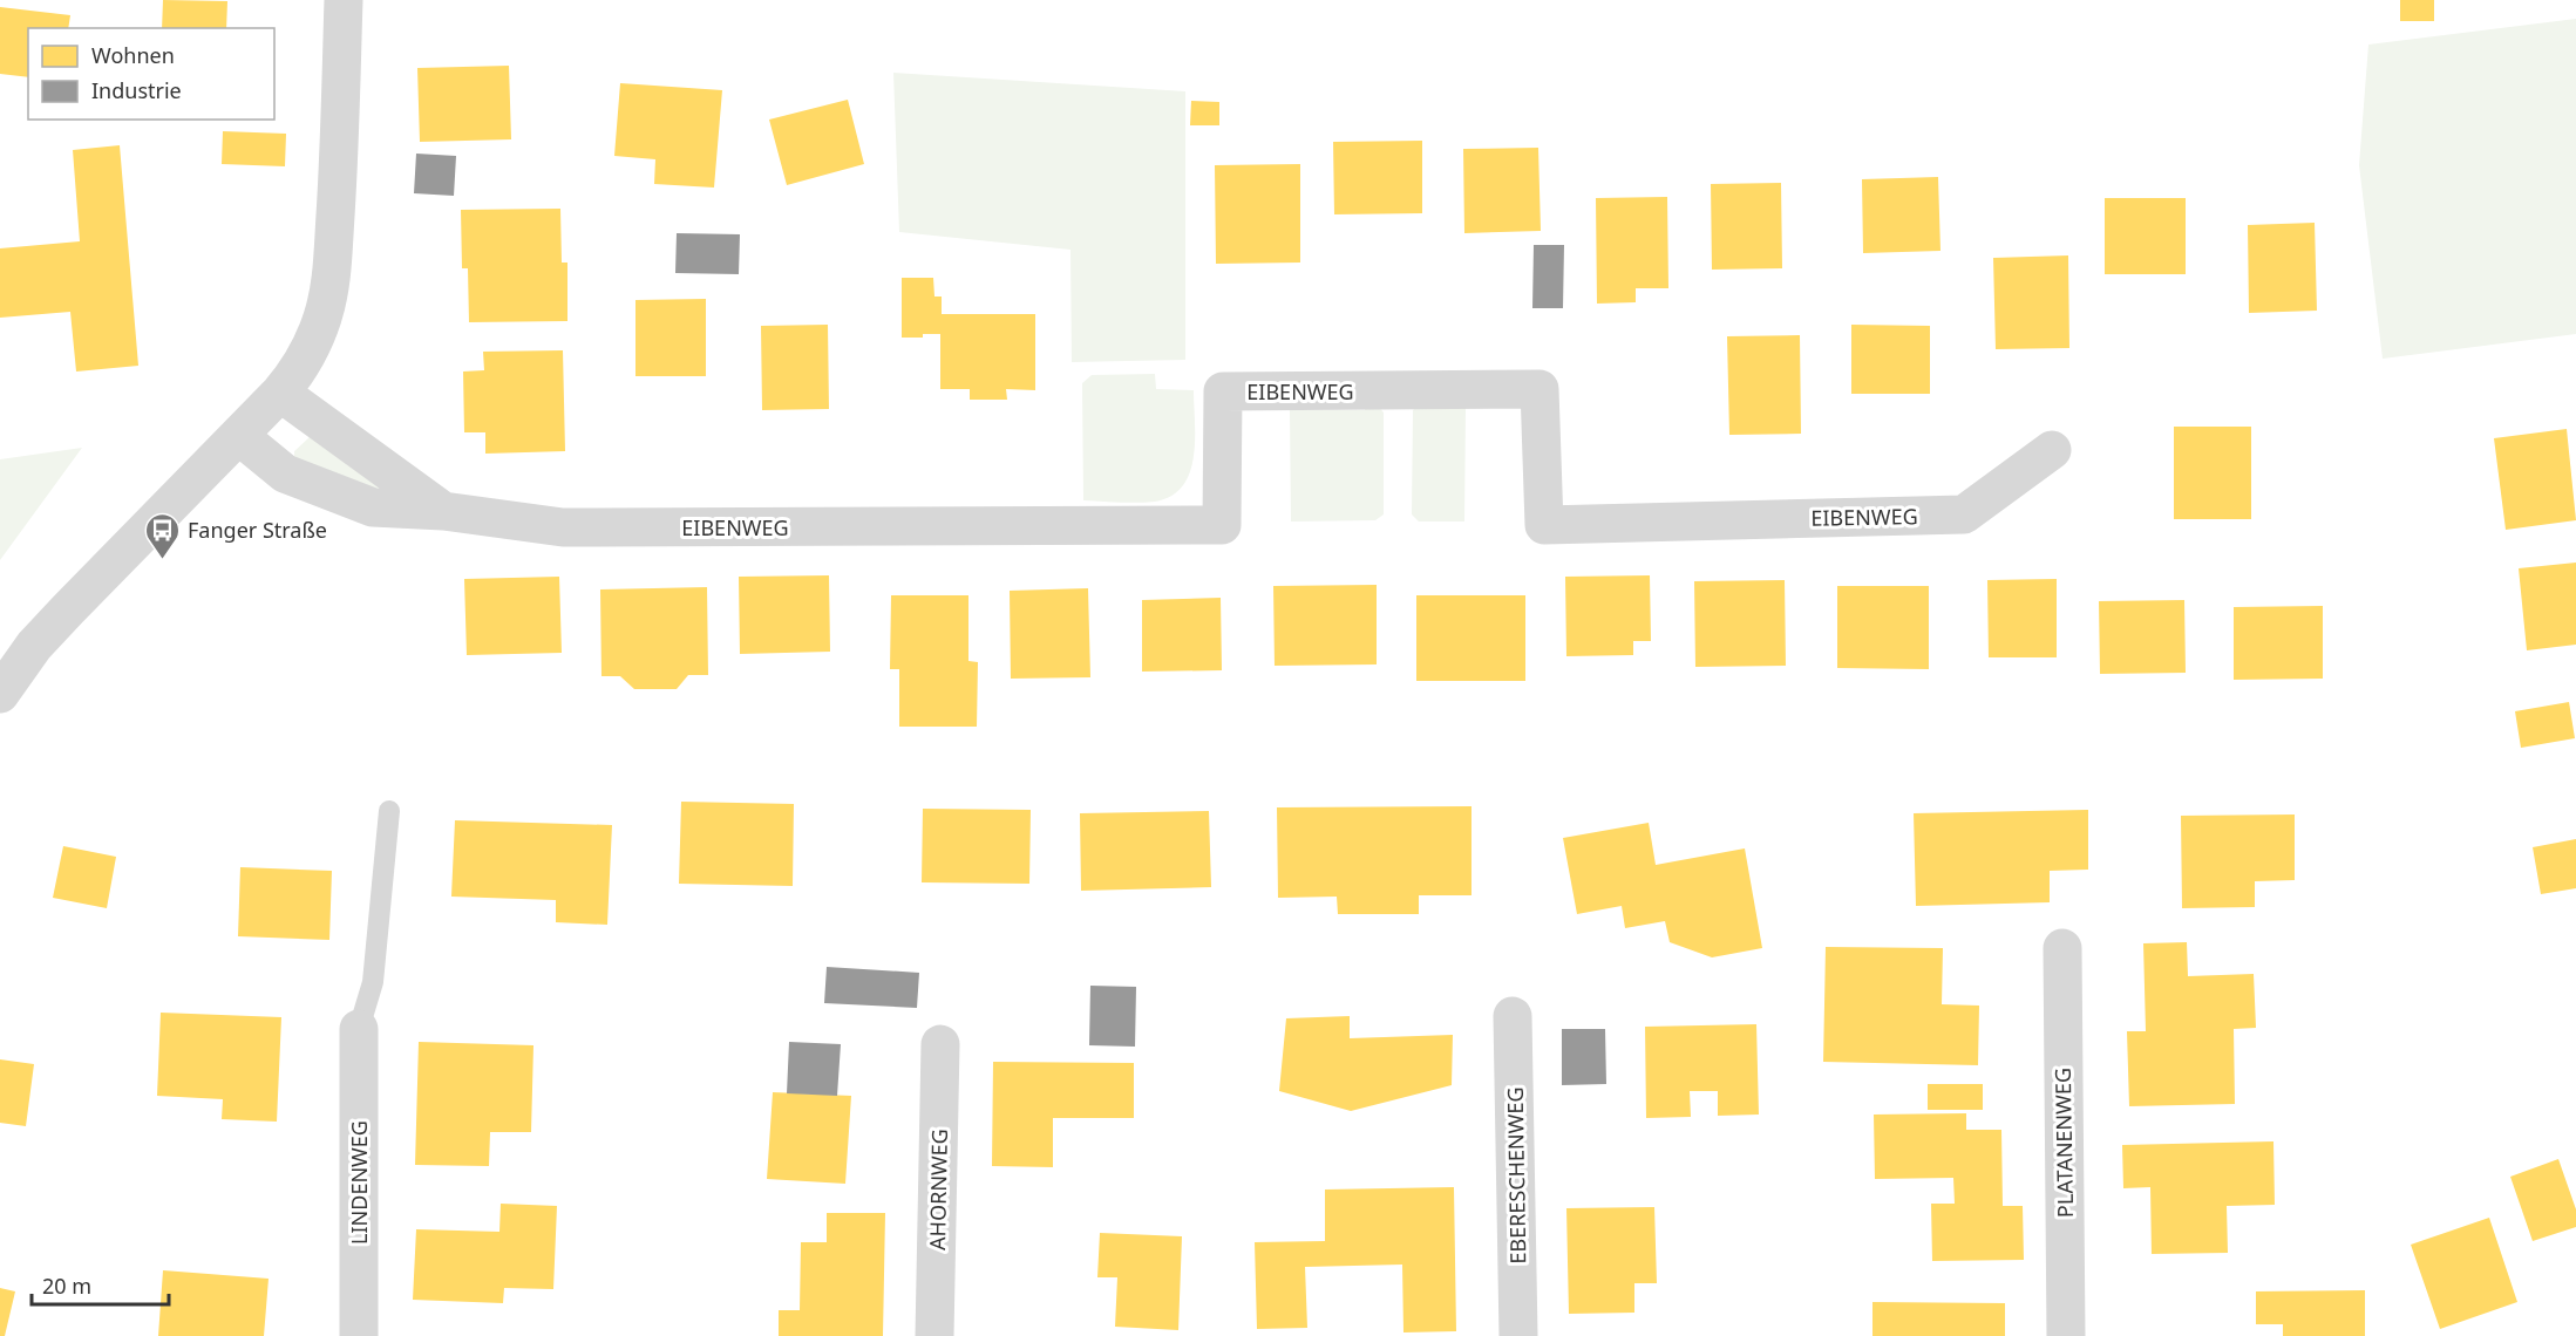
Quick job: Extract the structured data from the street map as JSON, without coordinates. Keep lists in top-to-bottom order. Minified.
{"streets":{"street":["EIBENWEG","PLATANENWEG","EBERESCHENWEG","LINDENWEG","AHORNWEG"]},"places":{"bus stop":["Fanger Straße"]},"legend":["Wohnen","Industrie"],"scale_bar":"20 m"}
